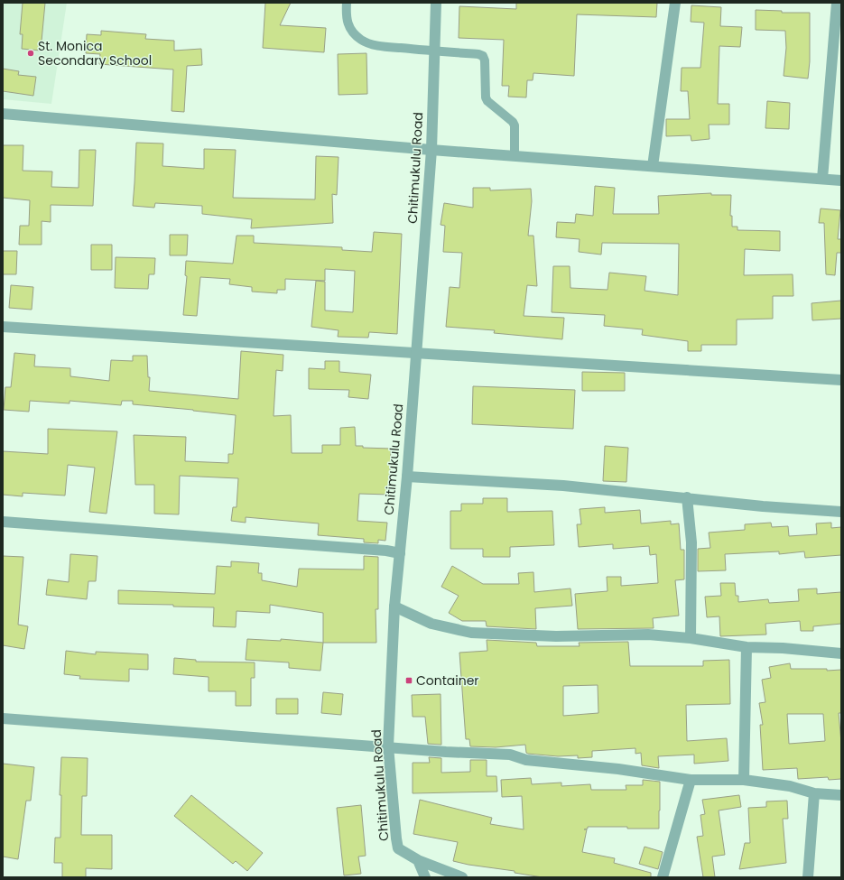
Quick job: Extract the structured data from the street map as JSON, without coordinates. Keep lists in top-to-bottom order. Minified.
{"streets":{"street":["Chitimukulu Road"]},"places":{"other":["St. Monica Secondary School"],"transit":["Container"]}}
